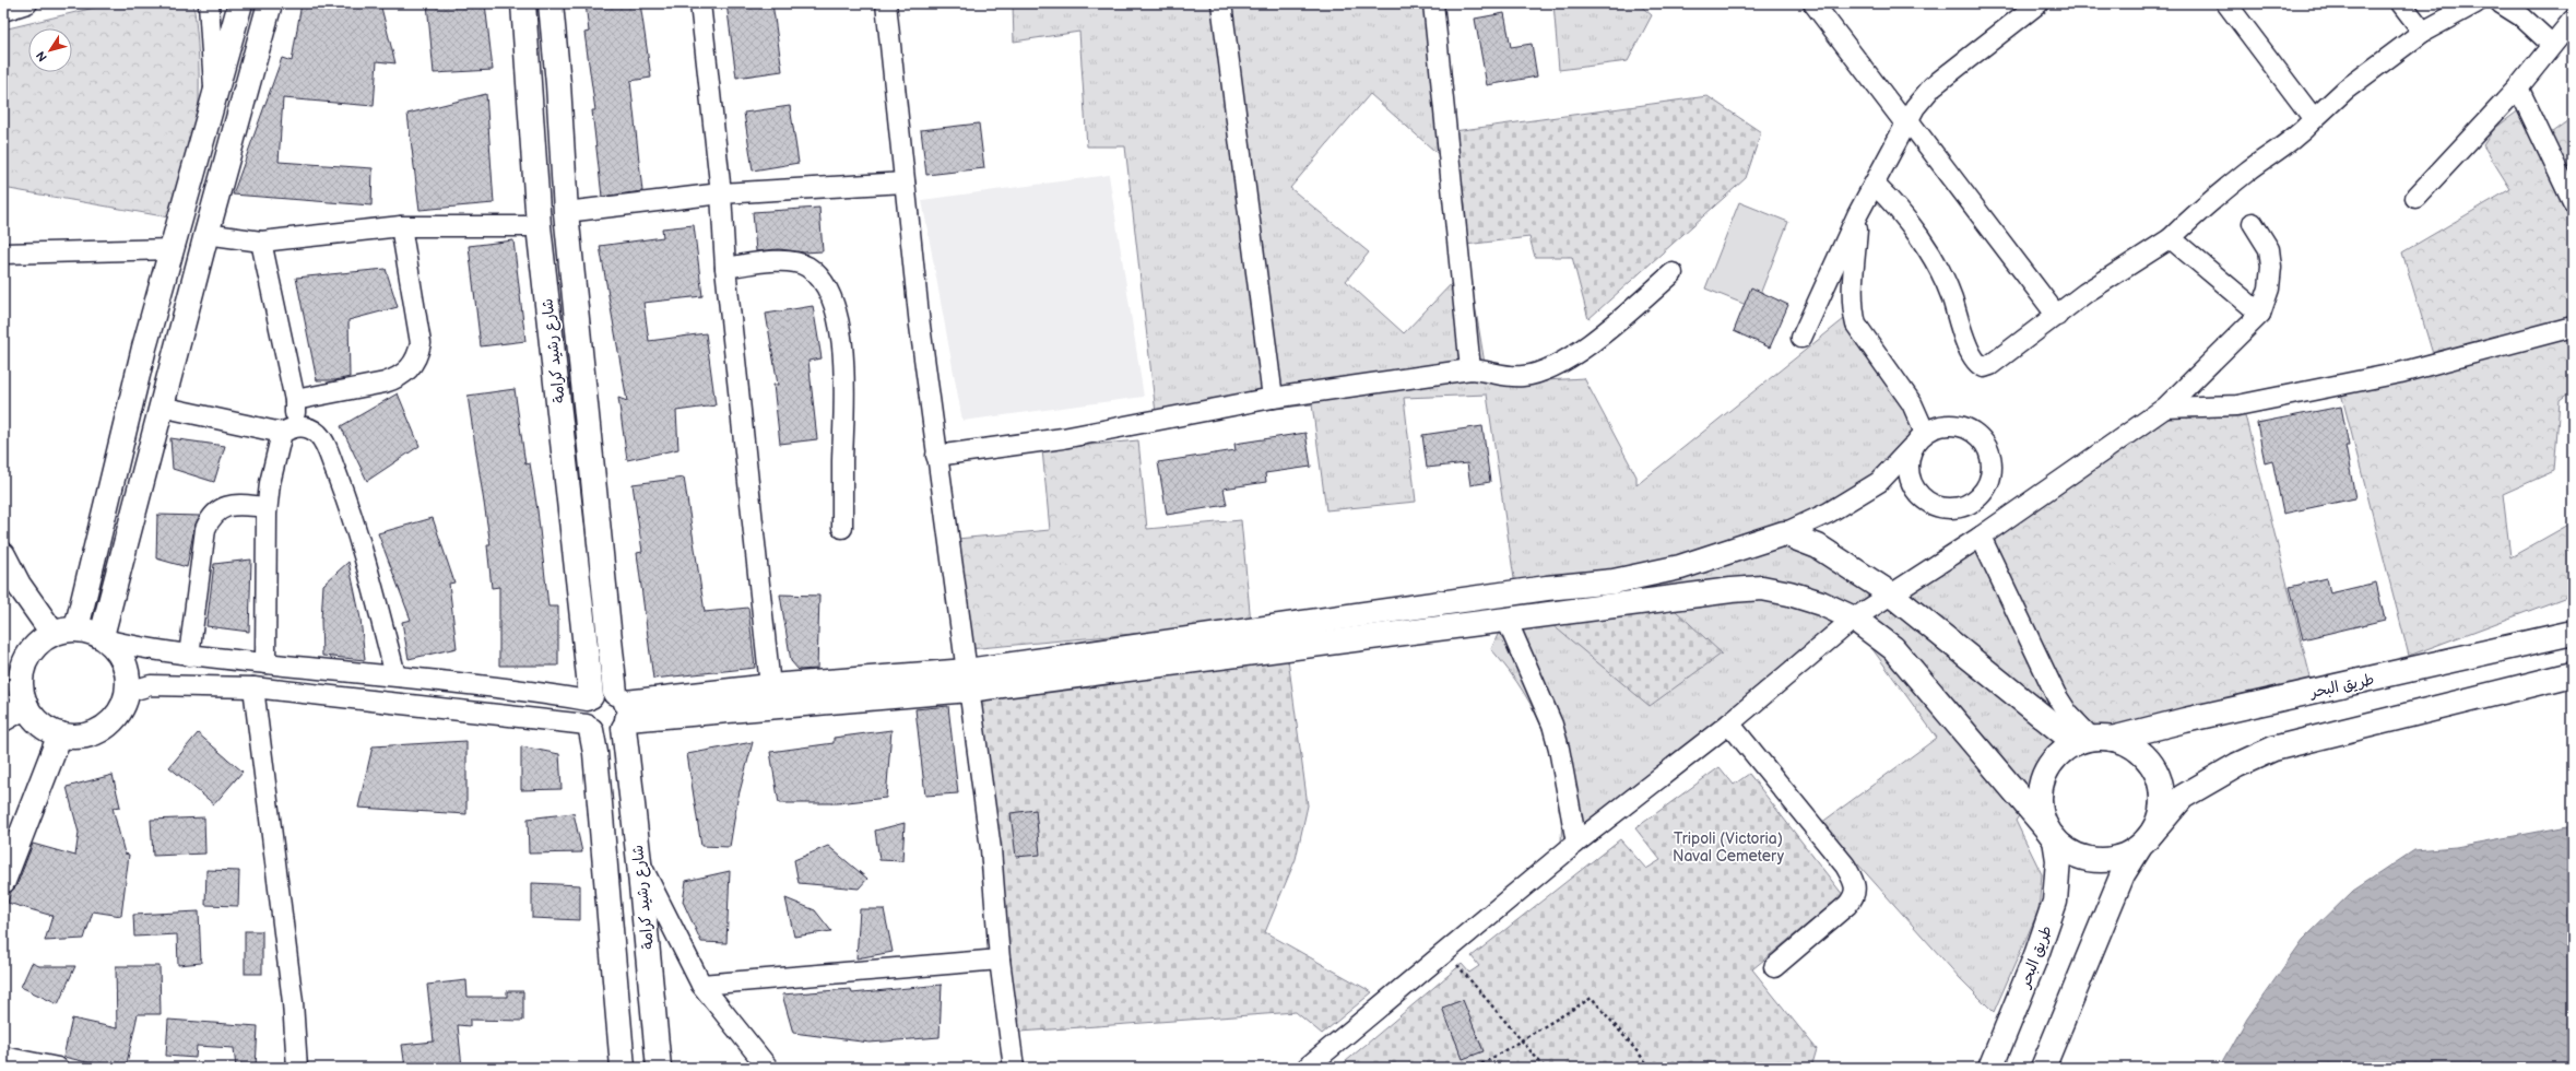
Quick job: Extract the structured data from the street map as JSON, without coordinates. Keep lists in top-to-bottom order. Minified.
{"streets":{"main road":["شارع رشيد كرامة","طريق البحر"]},"parks":["Tripoli (Victoria) Naval Cemetery"],"north":"bottom left"}
